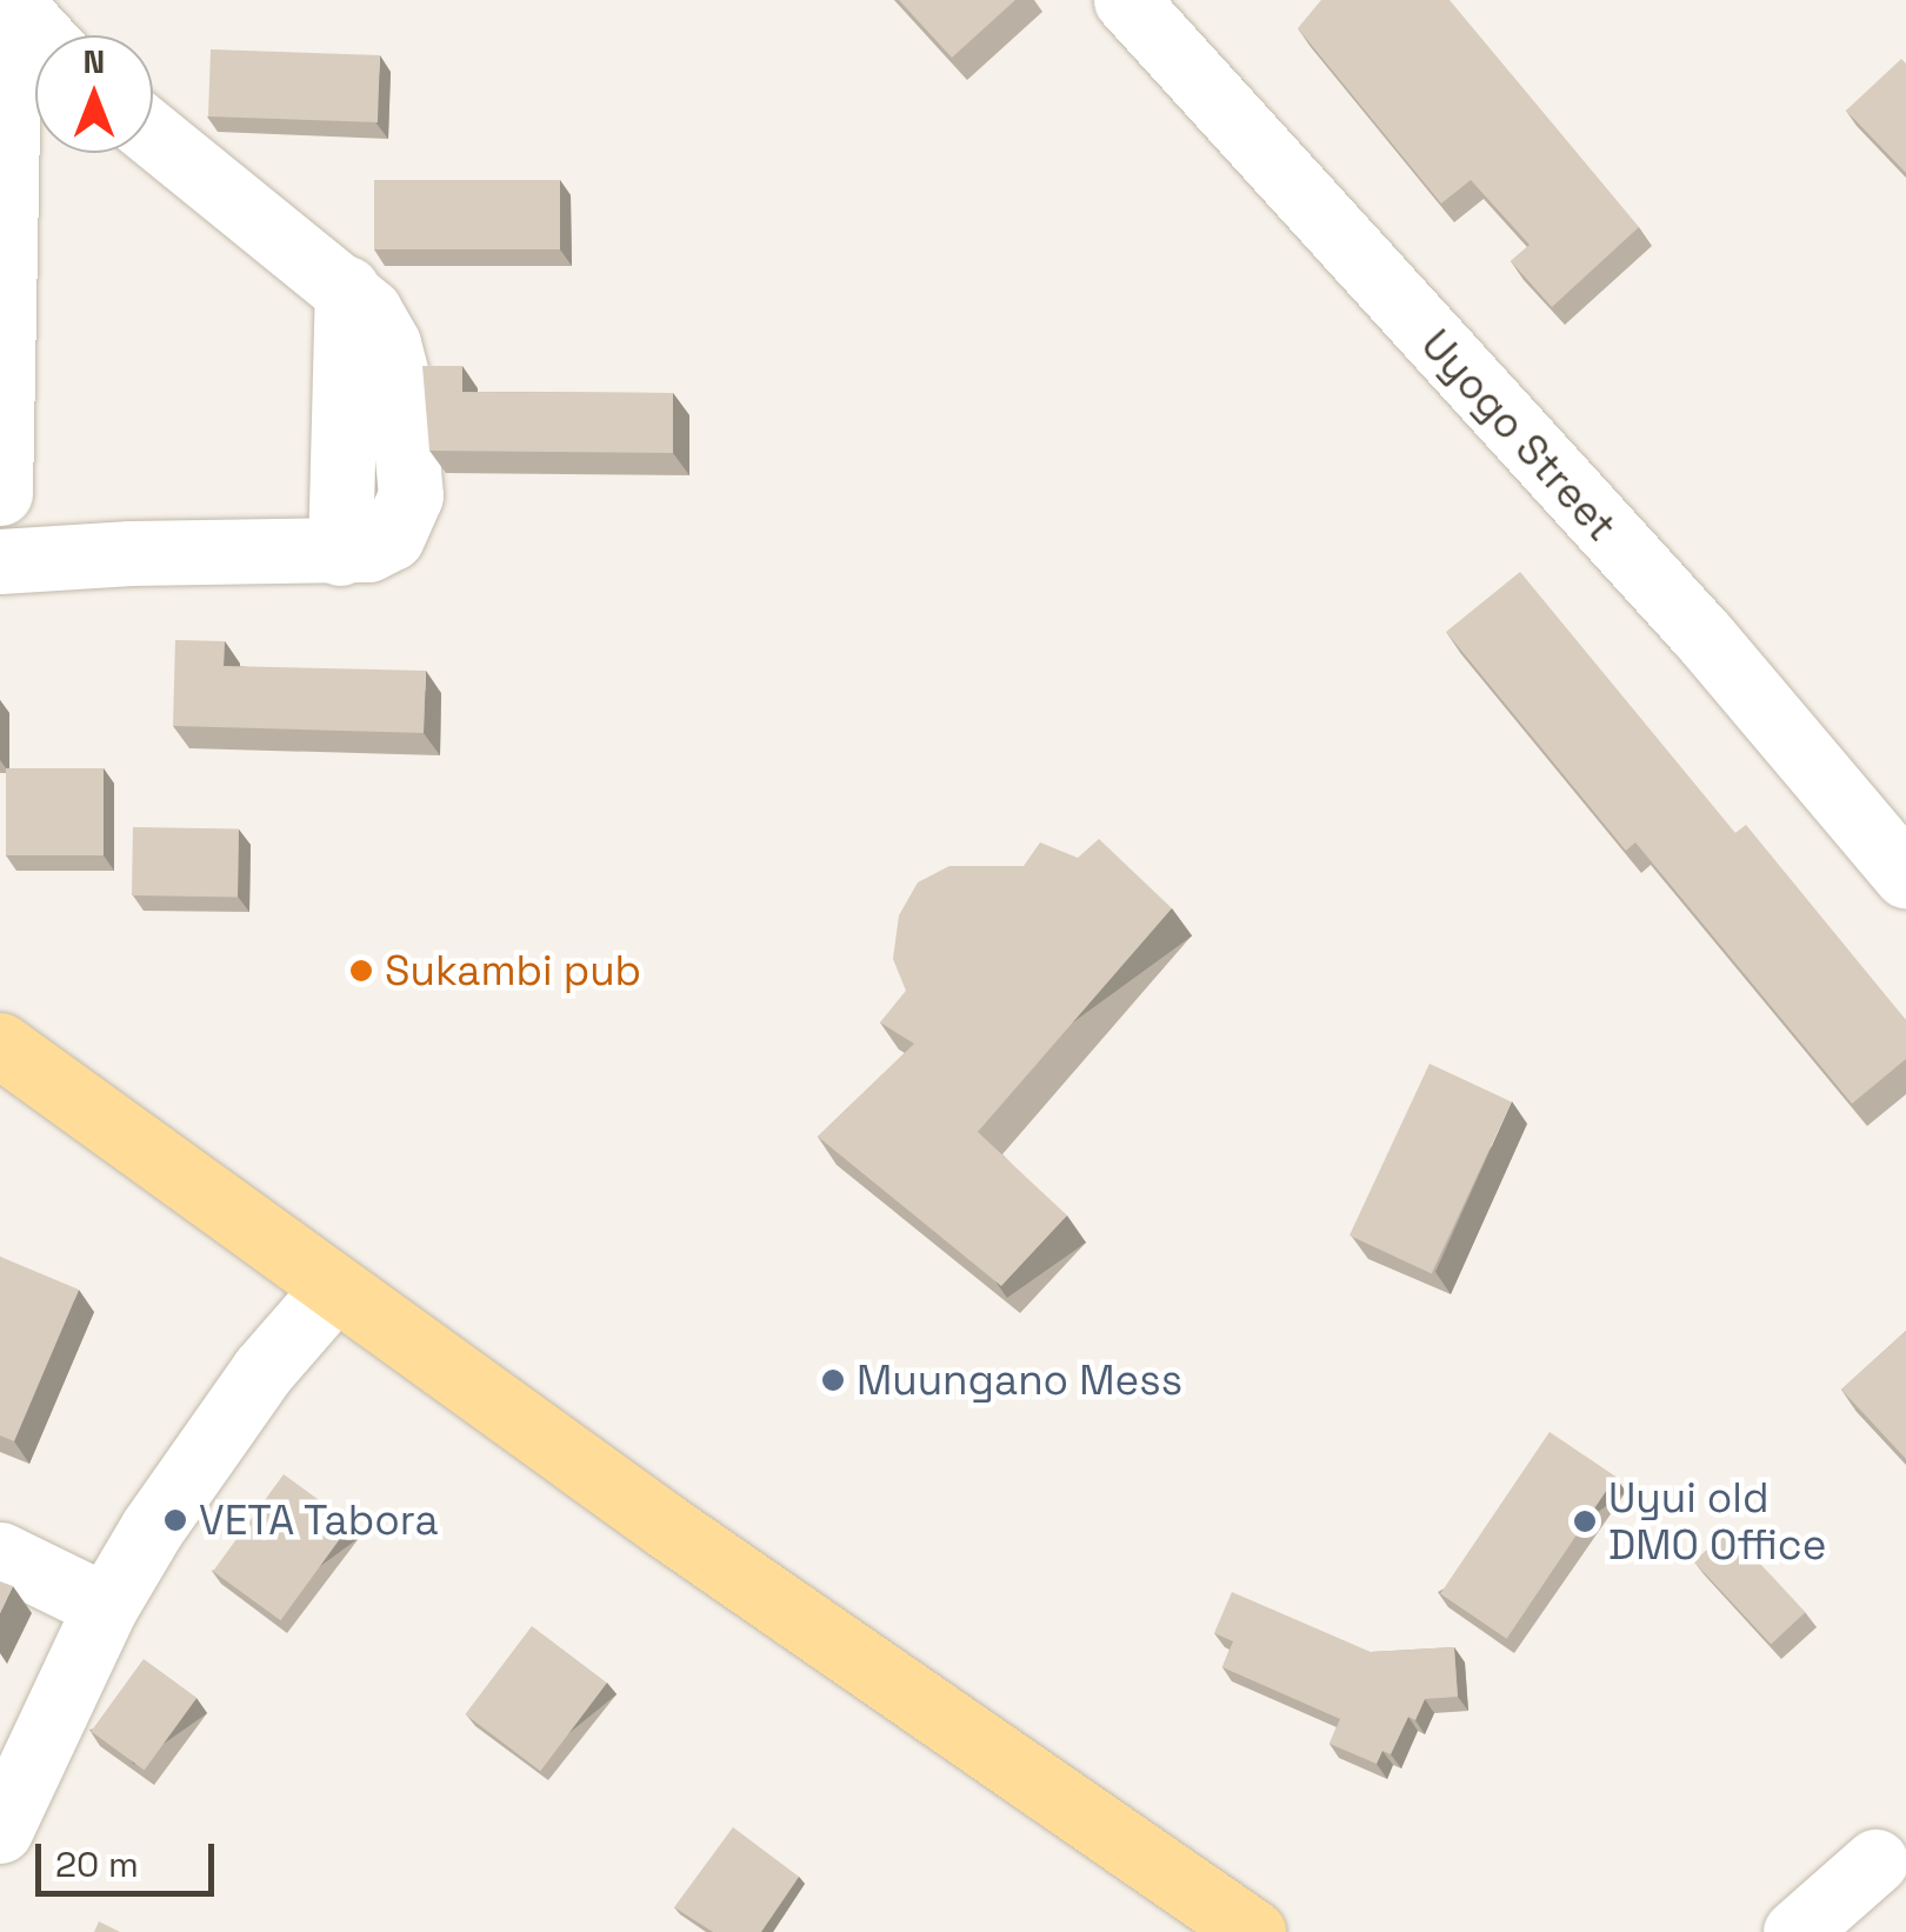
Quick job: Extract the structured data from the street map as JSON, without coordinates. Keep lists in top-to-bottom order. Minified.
{"streets":{"street":["Uyogo Street"]},"places":["Sukambi pub","Muungano Mess","VETA Tabora","Uyui old DMO Office"],"scale_bar":"20 m","north":"top"}
